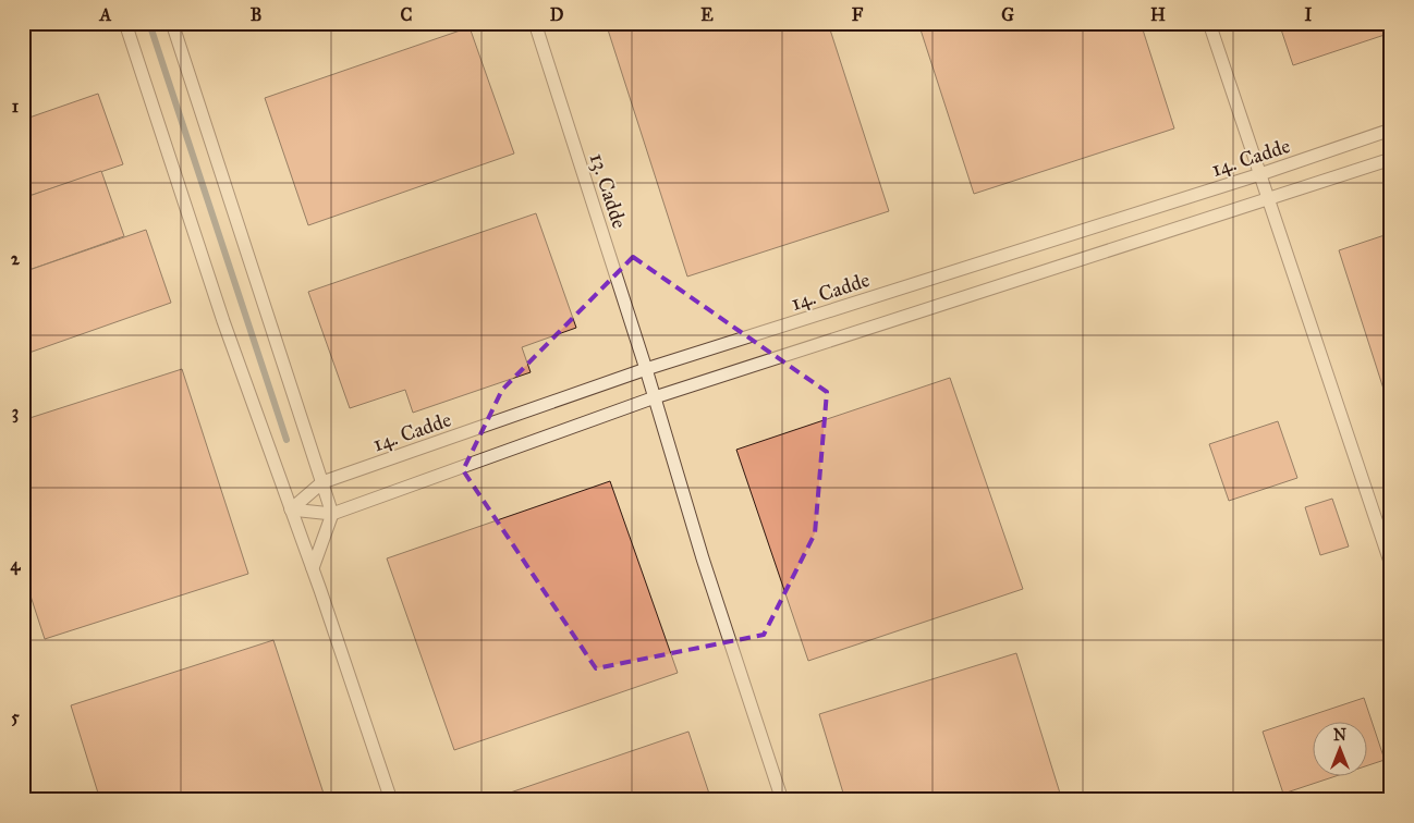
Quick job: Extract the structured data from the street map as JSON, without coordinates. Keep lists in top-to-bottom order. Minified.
{"streets":{"lane":["14. Cadde","13. Cadde"]},"crossings":[["14. Cadde","13. Cadde"]],"north":"top","grid":{"columns":["A","B","C","D","E","F","G","H","I"],"rows":["1","2","3","4","5"]}}
